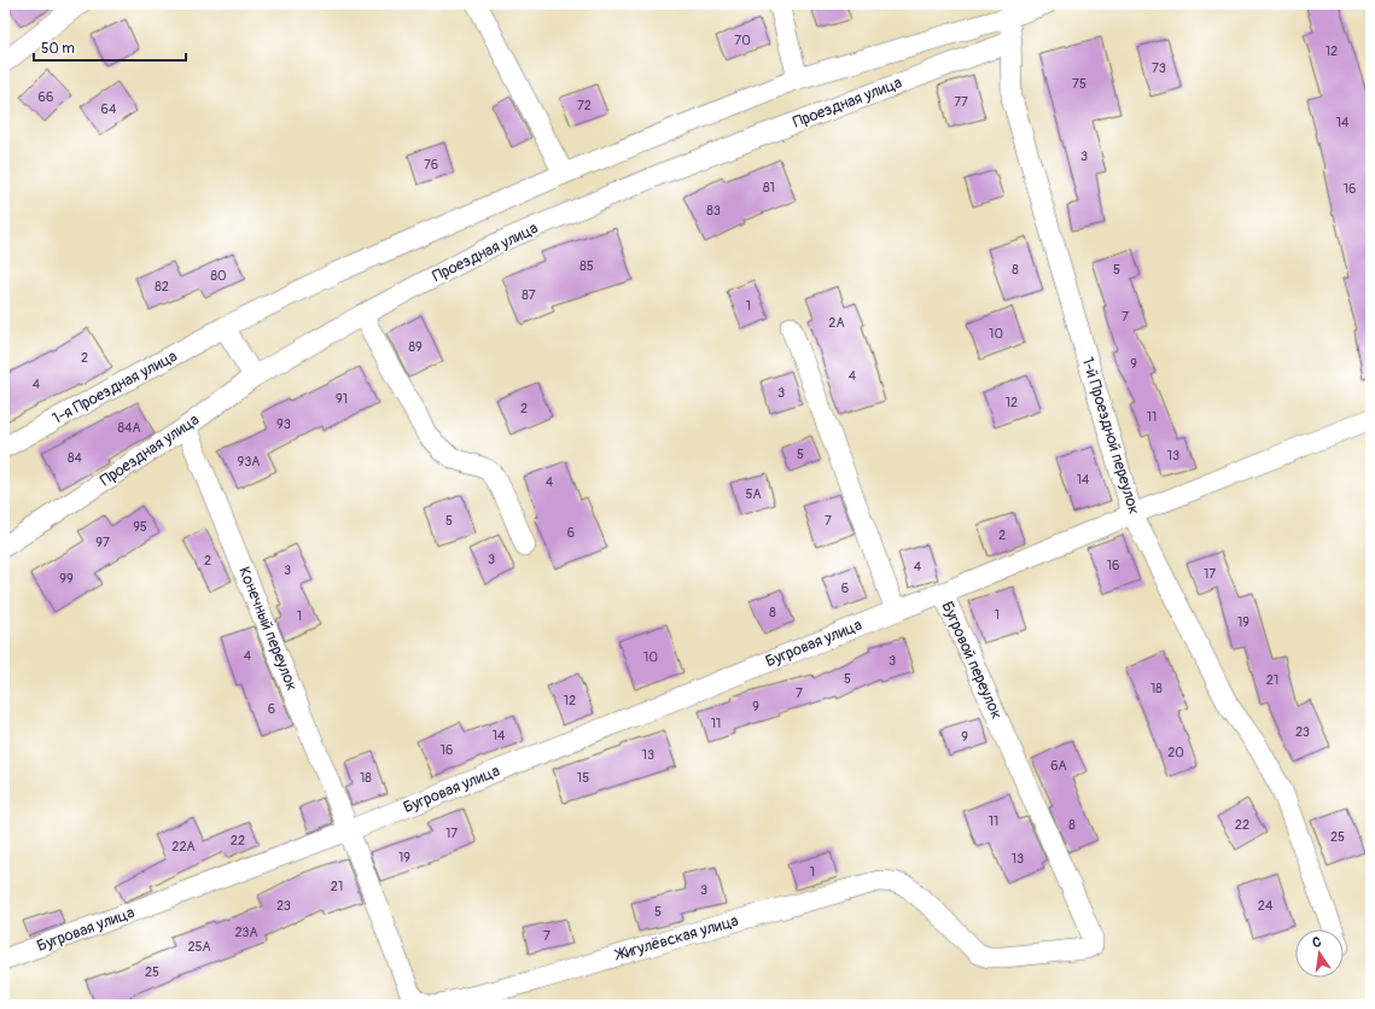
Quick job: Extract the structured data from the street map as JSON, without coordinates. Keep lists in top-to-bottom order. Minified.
{"streets":{"street":["Проездная улица","1-я Проездная улица","1-й Проездной переулок","Конечный переулок","Бугровая улица","Бугровой переулок","Жигулёвская улица"]},"crossings":[["Проездная улица","1-я Проездная улица"],["Проездная улица","1-й Проездной переулок"],["Проездная улица","Конечный переулок"],["Конечный переулок","Бугровая улица"],["Конечный переулок","Жигулёвская улица"],["Бугровая улица","Бугровой переулок"],["Бугровая улица","Жигулёвская улица"],["Бугровой переулок","Жигулёвская улица"]],"house_numbers":["70","12","73","75","66","77","72","64","14","3","76","81","16","83","85","8","5","80","82","87","1","7","2А","10","89","2","9","4","4","3","91","12","2","11","93","84А","5","13","84","93А","14","4","5А","5","7","95","6","2","97","3","2","16","4","3","17","99","6","8","1","1","19","4","10","3","5","21","18","7","12","9","6","11","23","14","9","16","20","13","6А","18","15","11","8","22","17","25","22","22А","19","13","1","21","3","23","24","5","23А","7","25А","25"],"scale_bar":"50 m","north":"top"}
